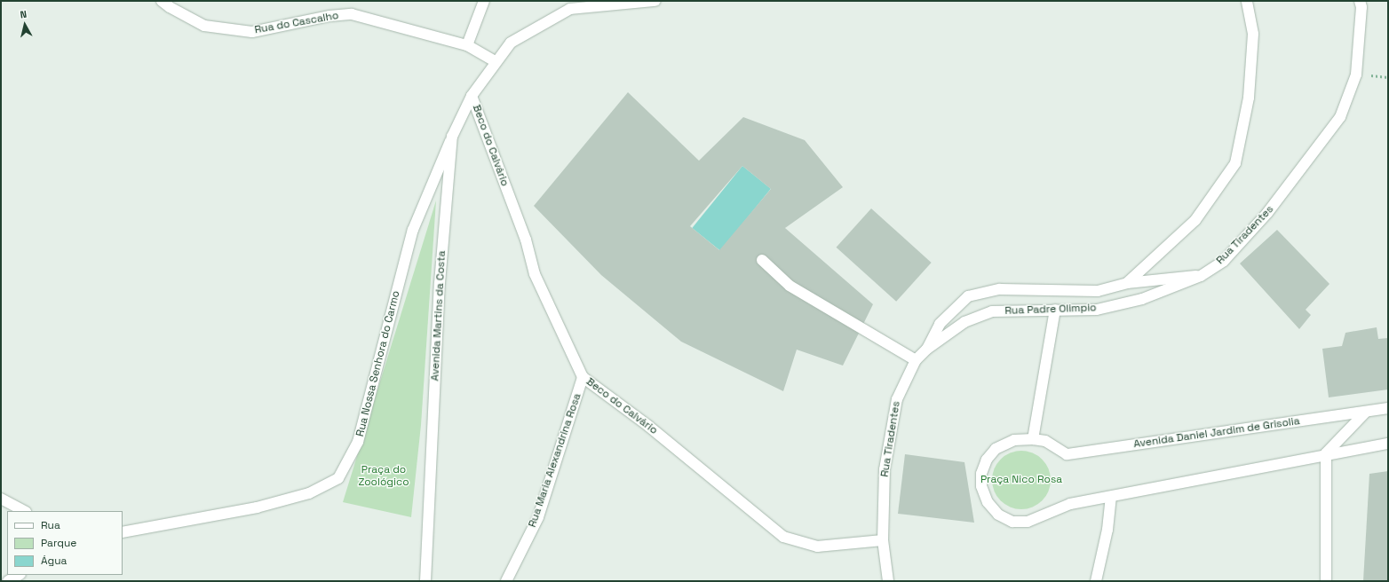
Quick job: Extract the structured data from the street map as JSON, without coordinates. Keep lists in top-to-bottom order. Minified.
{"streets":{"street":["Rua do Cascalho","Beco do Calvário","Rua Tiradentes","Rua Padre Olimpio","Avenida Martins da Costa","Rua Nossa Senhora do Carmo","Avenida Daniel Jardim de Grisolia","Rua Maria Alexandrina Rosa"]},"crossings":[["Rua do Cascalho","Avenida Martins da Costa"],["Beco do Calvário","Rua Tiradentes"],["Beco do Calvário","Avenida Martins da Costa"],["Beco do Calvário","Rua Maria Alexandrina Rosa"],["Rua Tiradentes","Rua Padre Olimpio"],["Avenida Martins da Costa","Rua Nossa Senhora do Carmo"]],"parks":["Praça do Zoológico","Praça Nico Rosa"],"legend":["Rua","Parque","Água"],"north":"top"}
